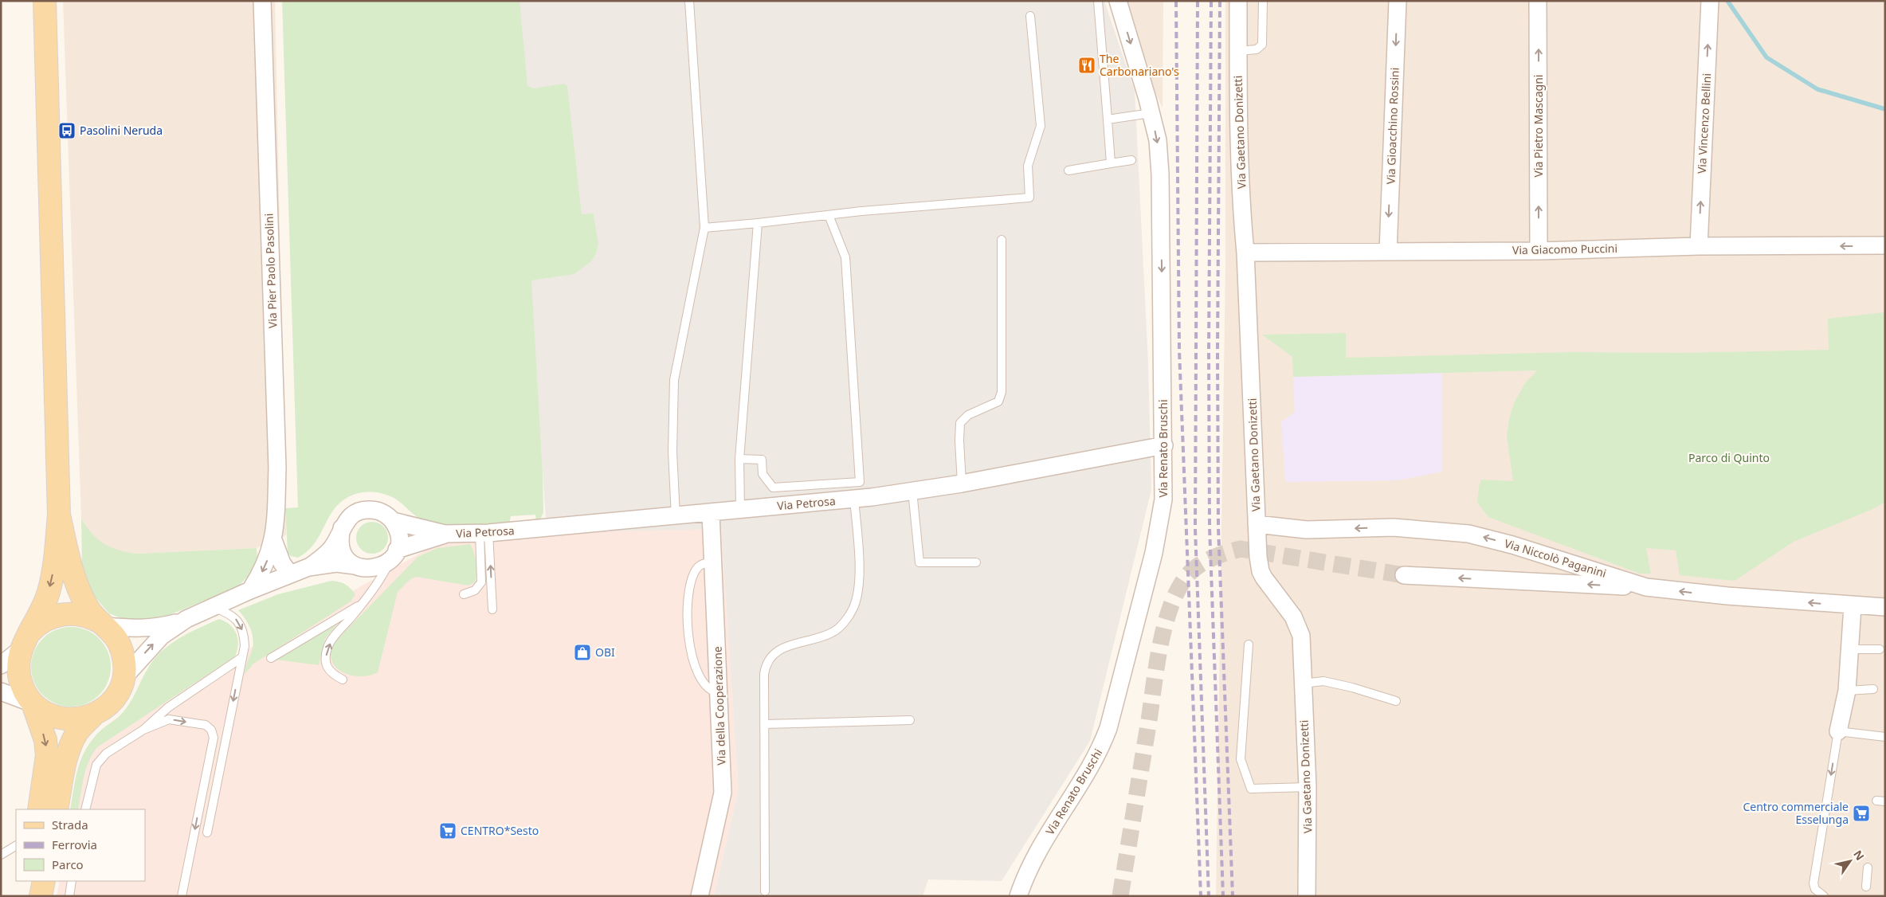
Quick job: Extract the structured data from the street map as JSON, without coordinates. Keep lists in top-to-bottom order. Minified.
{"streets":{"street":["Via Vincenzo Bellini","Via Gioacchino Rossini","Via Pietro Mascagni","Via Gaetano Donizetti","Via Giacomo Puccini","Via Pier Paolo Pasolini","Via Renato Bruschi","Via Petrosa","Via Niccolò Paganini","Via della Cooperazione"]},"crossings":[["Via Vincenzo Bellini","Via Giacomo Puccini"],["Via Gioacchino Rossini","Via Giacomo Puccini"],["Via Pietro Mascagni","Via Giacomo Puccini"],["Via Gaetano Donizetti","Via Giacomo Puccini"],["Via Gaetano Donizetti","Via Niccolò Paganini"],["Via Pier Paolo Pasolini","Via Petrosa"],["Via Renato Bruschi","Via Petrosa"],["Via Petrosa","Via della Cooperazione"]],"one_way":["Via Vincenzo Bellini","Via Gioacchino Rossini","Via Pietro Mascagni","Via Renato Bruschi"],"parks":["Parco di Quinto"],"places":{"restaurant":["The Carbonariano's"],"bus stop":["Pasolini Neruda"],"shop":["OBI"],"supermarket":["Centro commerciale Esselunga","CENTRO*Sesto"]},"legend":["Strada","Ferrovia","Parco"],"north":"top right"}
